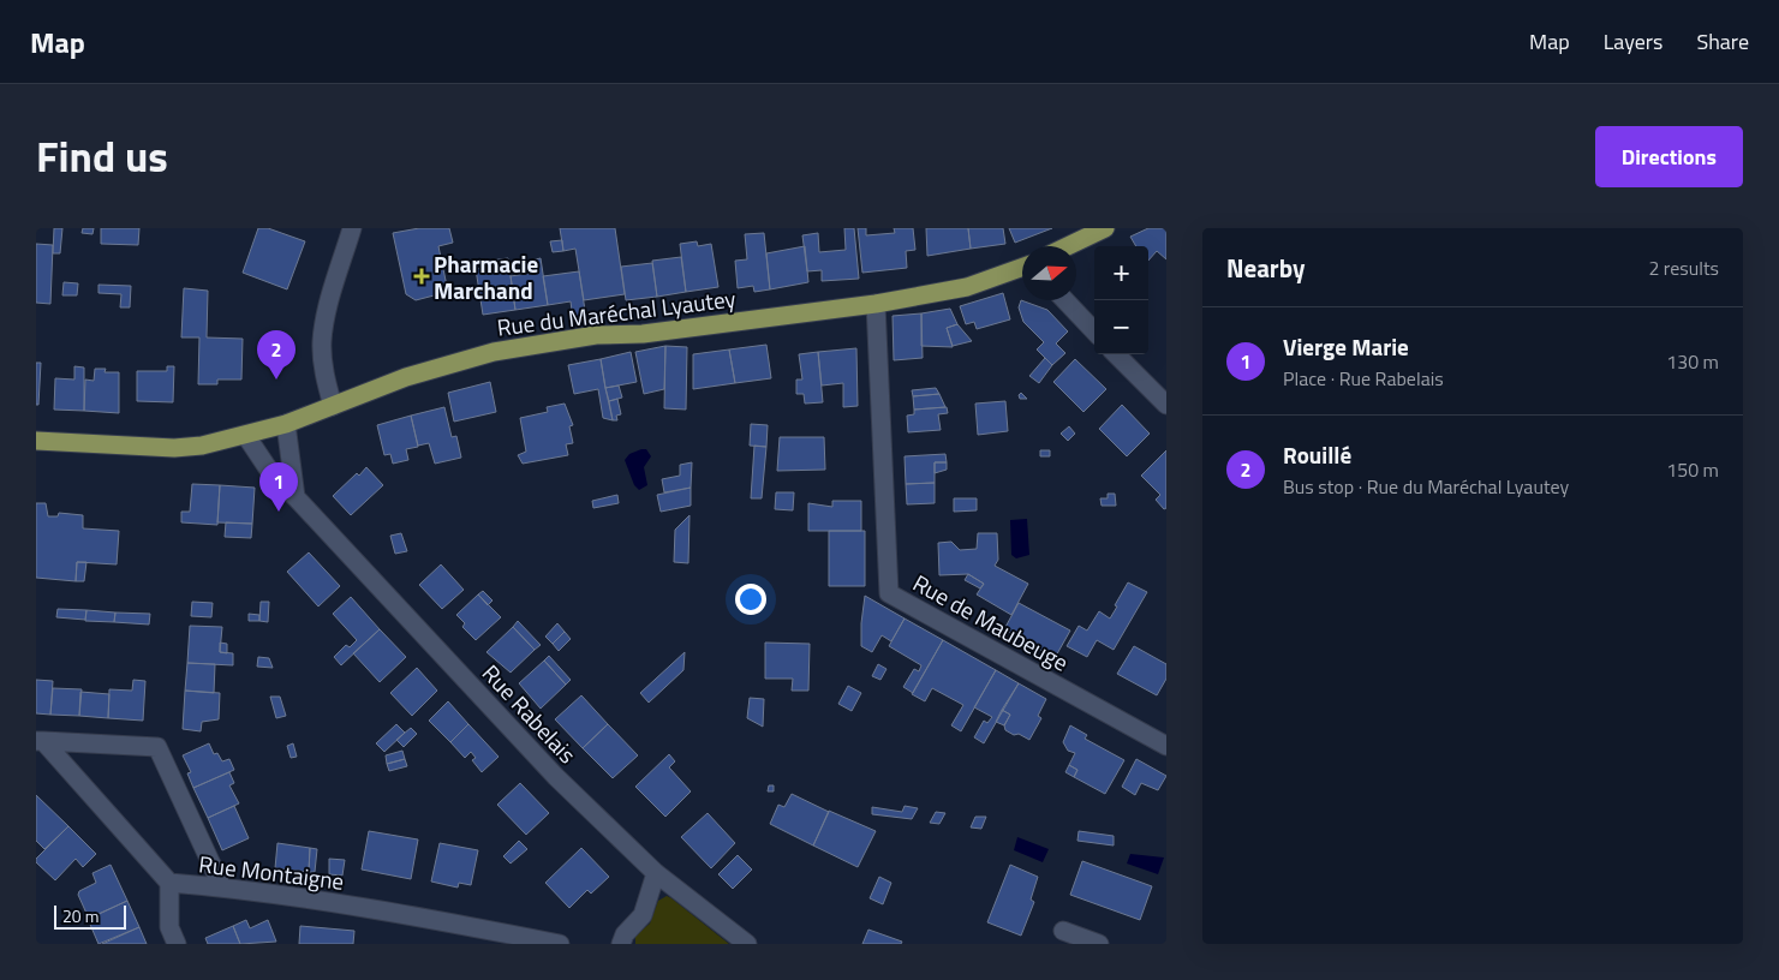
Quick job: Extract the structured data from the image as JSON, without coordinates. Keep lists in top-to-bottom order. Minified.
{"streets":{"main road":["Rue du Maréchal Lyautey"],"street":["Rue de Maubeuge","Rue Rabelais","Rue Montaigne"]},"crossings":[["Rue du Maréchal Lyautey","Rue de Maubeuge"],["Rue du Maréchal Lyautey","Rue Rabelais"]],"places":{"health":["Pharmacie Marchand"]},"scale_bar":"20 m","north":"right","page":{"header":"Map","nav":["Map","Layers","Share"],"title":"Find us","buttons":"Directions","heading":["Nearby","2 results"],"map_buttons":["+","−"],"list":[{"mark":"1","name":"Vierge Marie","note":"Place · Rue Rabelais","value":"130 m"},{"mark":"2","name":"Rouillé","note":"Bus stop · Rue du Maréchal Lyautey","value":"150 m"}],"pins":["2","1"],"scale":"20 m"}}
